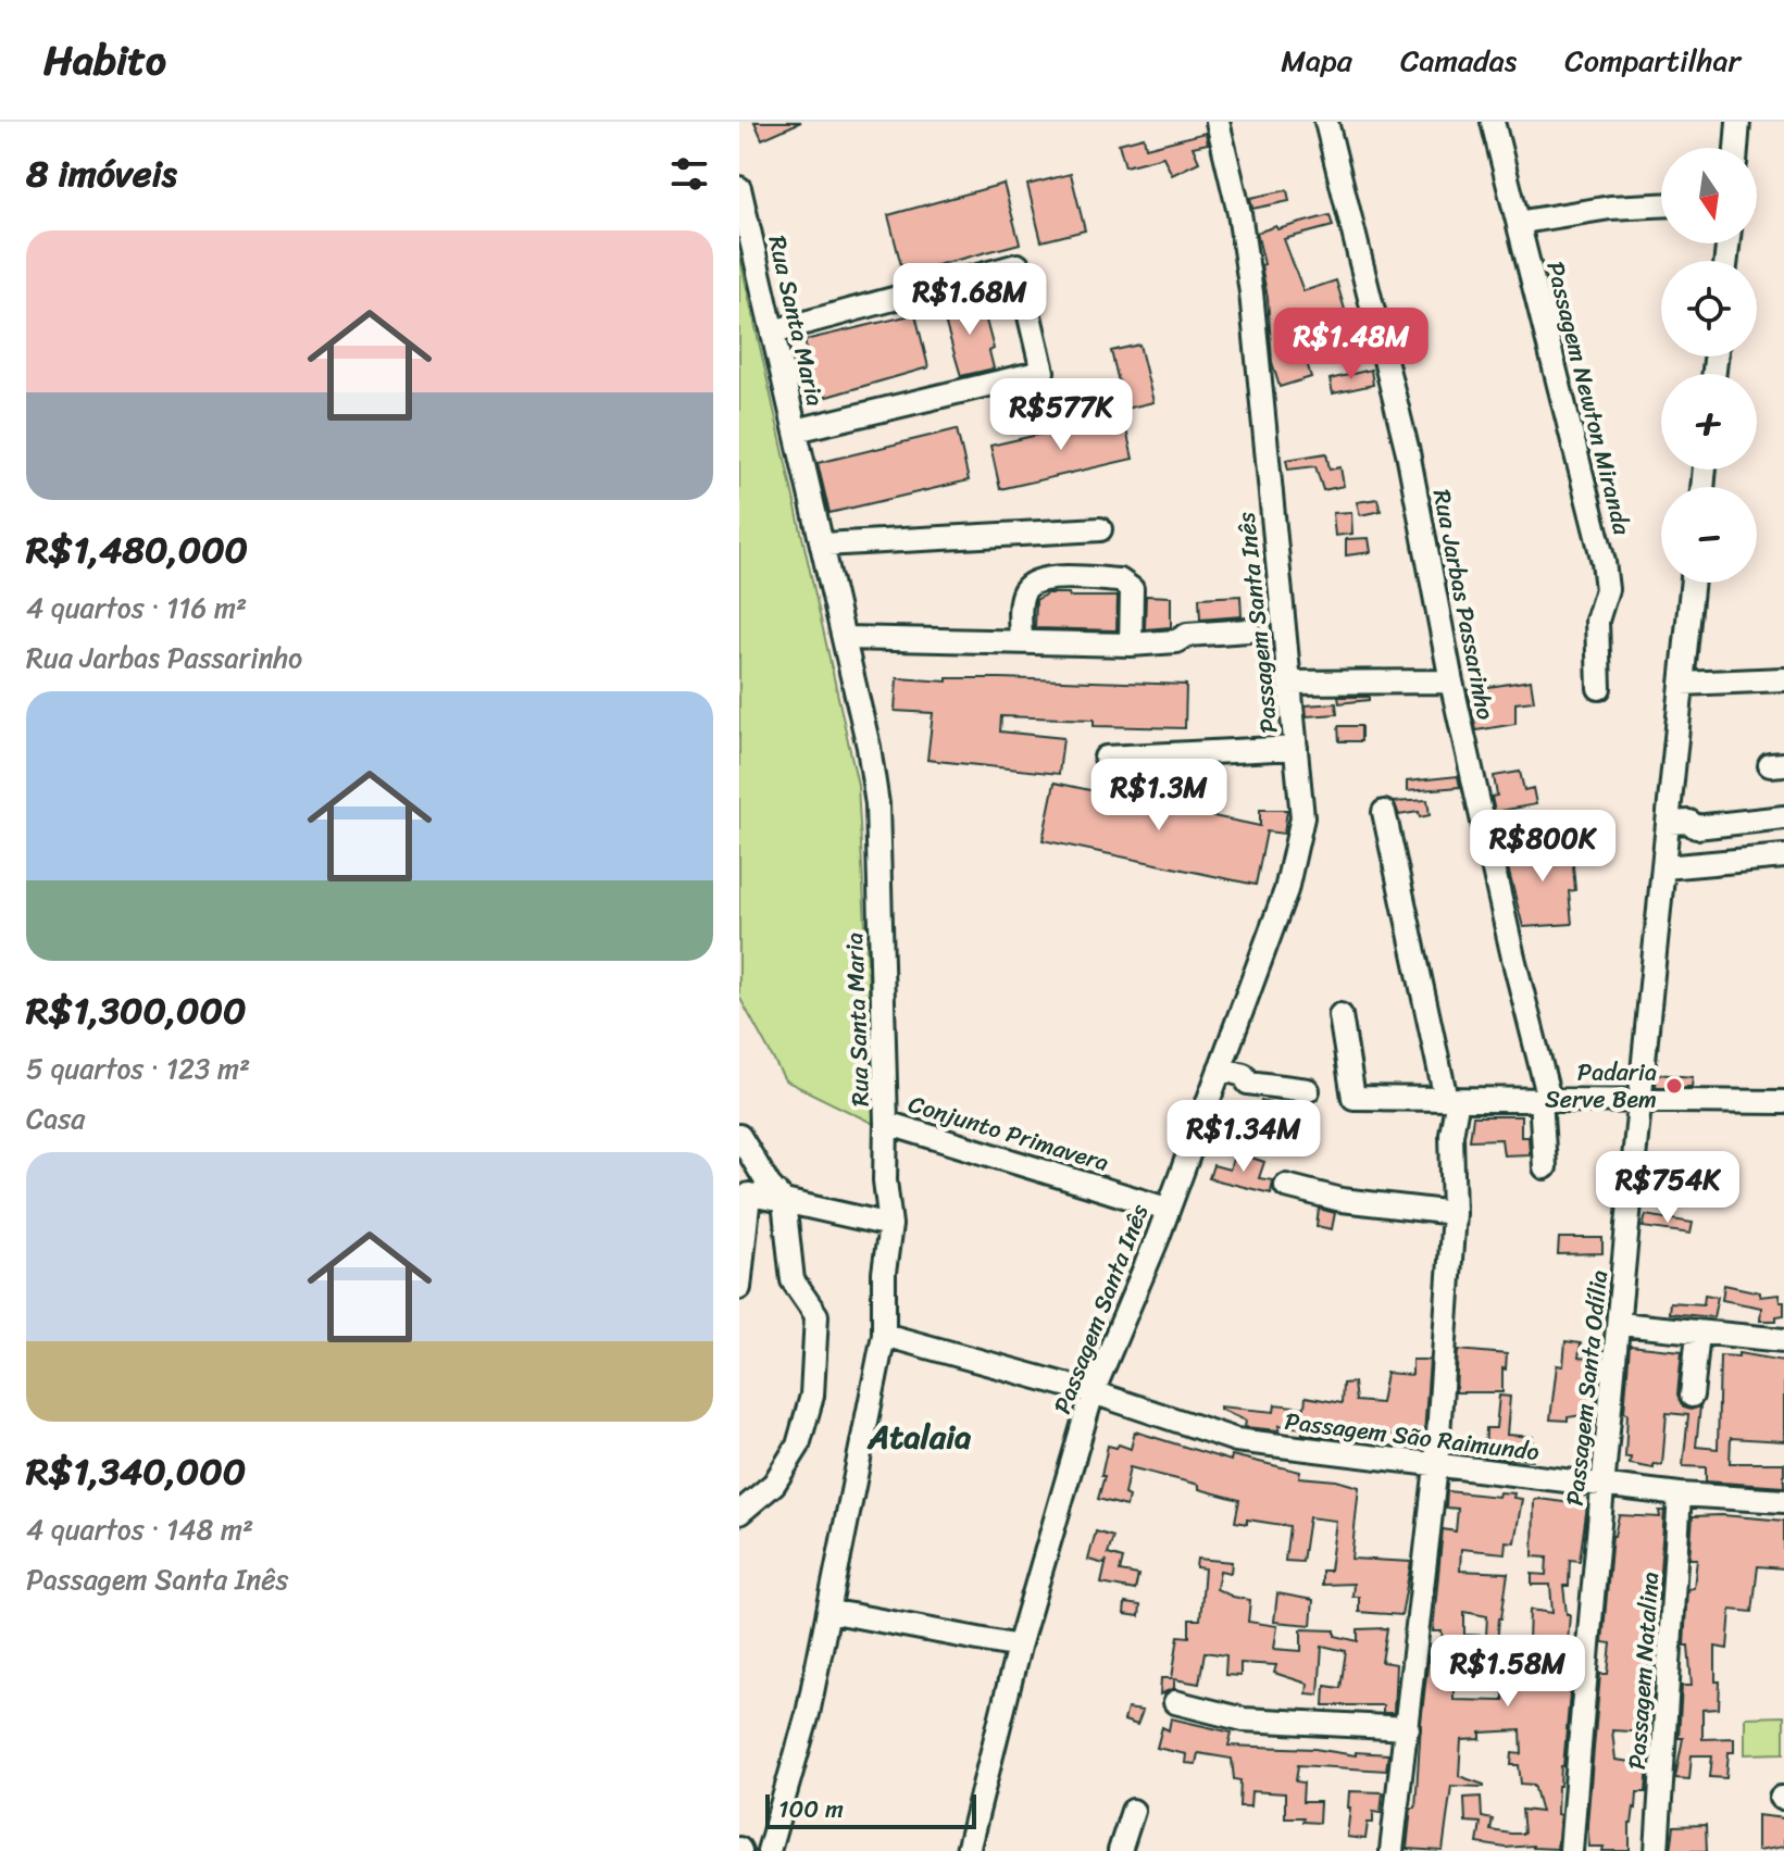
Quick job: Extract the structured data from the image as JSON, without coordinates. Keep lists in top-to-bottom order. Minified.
{"streets":{"street":["Rua Santa Maria","Passagem Newton Miranda","Rua Jarbas Passarinho","Passagem Santa Inês","Conjunto Primavera","Passagem Santa Odília","Passagem São Raimundo","Passagem Natalina"]},"crossings":[["Rua Santa Maria","Conjunto Primavera"],["Rua Santa Maria","Passagem São Raimundo"],["Passagem Santa Inês","Conjunto Primavera"],["Passagem Santa Inês","Passagem São Raimundo"],["Passagem Santa Odília","Passagem São Raimundo"],["Passagem São Raimundo","Passagem Natalina"]],"districts":["Atalaia"],"places":["Padaria Serve Bem"],"scale_bar":"100 m","north":"bottom","page":{"header":"Habito","nav":["Mapa","Camadas","Compartilhar"],"heading":"8 imóveis","map_buttons":["+","−"],"list":[{"name":"R$1,480,000","note":"4 quartos · 116 m² · Rua Jarbas Passarinho"},{"name":"R$1,300,000","note":"5 quartos · 123 m² · Casa"},{"name":"R$1,340,000","note":"4 quartos · 148 m² · Passagem Santa Inês"}],"price":["R$1.68M","R$1.48M","R$577K","R$1.3M","R$800K","R$1.34M","R$754K","R$1.58M"],"scale":"100 m"}}
